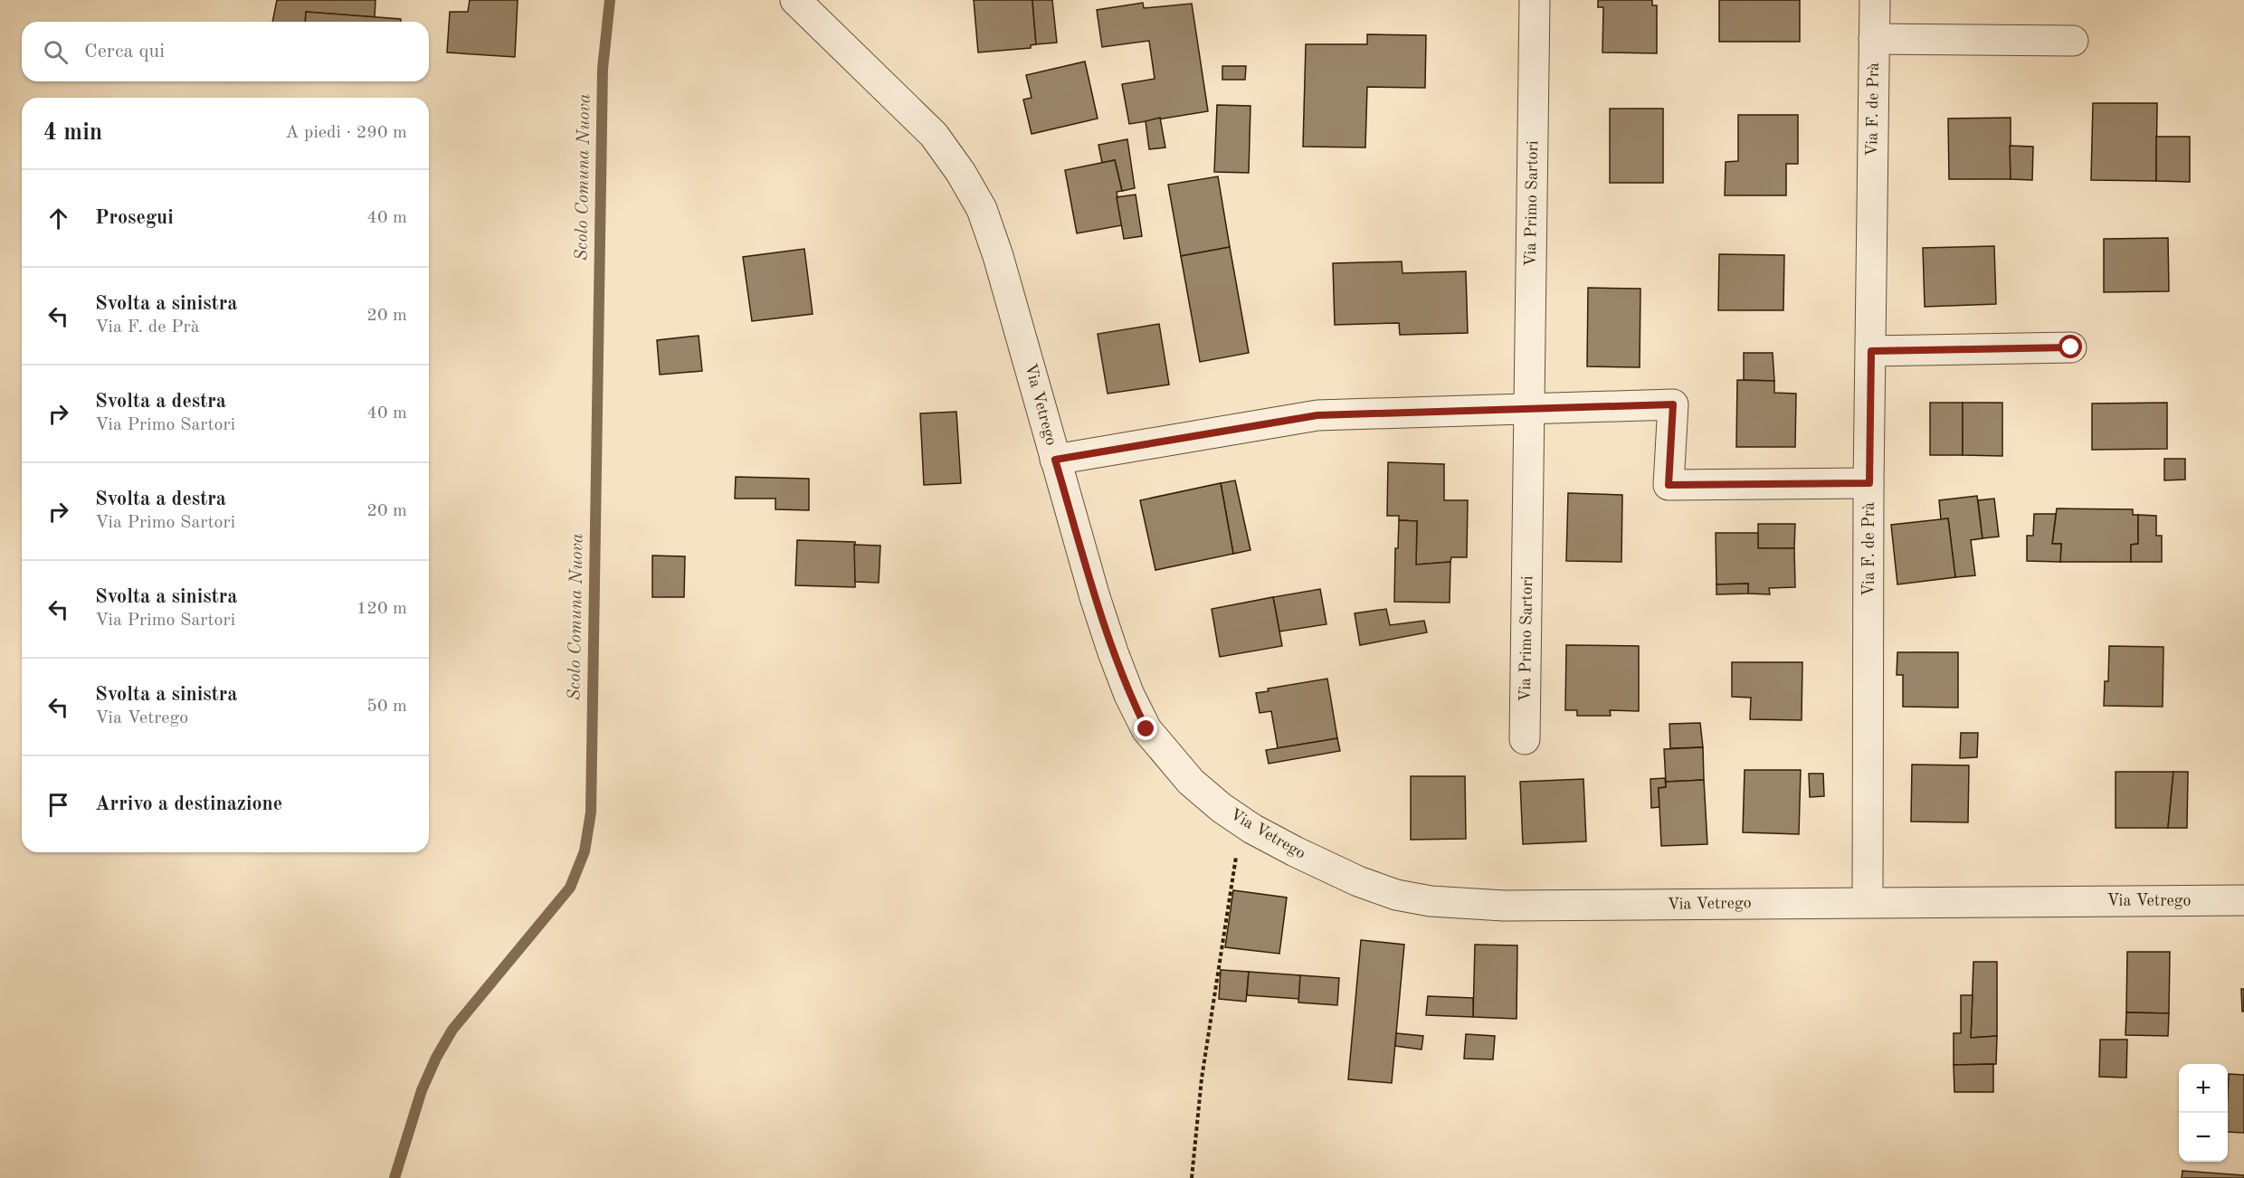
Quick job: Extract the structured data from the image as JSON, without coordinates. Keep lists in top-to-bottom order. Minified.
{"streets":{"street":["Via F. de Prà","Via Primo Sartori","Via Vetrego"]},"crossings":[["Via F. de Prà","Via Vetrego"]],"water":["Scolo Comuna Nuova"],"page":{"search":"Cerca qui","heading":["4 min","A piedi · 290 m"],"list":[["Prosegui","40 m"],["Svolta a sinistra","Via F. de Prà","20 m"],["Svolta a destra","Via Primo Sartori","40 m"],["Svolta a destra","Via Primo Sartori","20 m"],["Svolta a sinistra","Via Primo Sartori","120 m"],["Svolta a sinistra","Via Vetrego","50 m"],"Arrivo a destinazione"],"map_buttons":["+","−"]}}
